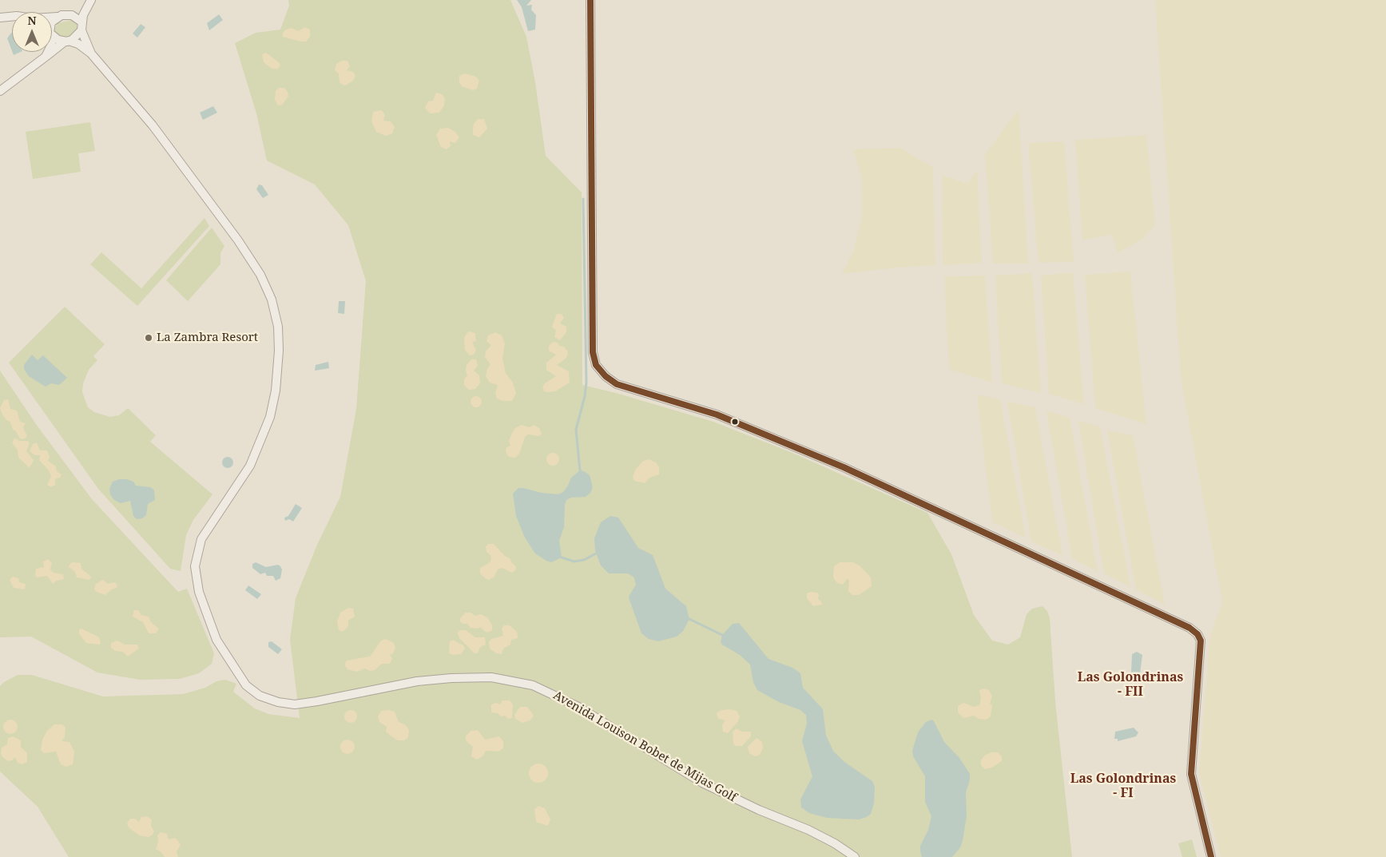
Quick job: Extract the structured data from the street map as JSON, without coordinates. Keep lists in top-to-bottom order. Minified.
{"streets":{"street":["Avenida Louison Bobet de Mijas Golf"]},"districts":["Las Golondrinas - FII","Las Golondrinas - FI"],"places":["La Zambra Resort"],"north":"top"}
